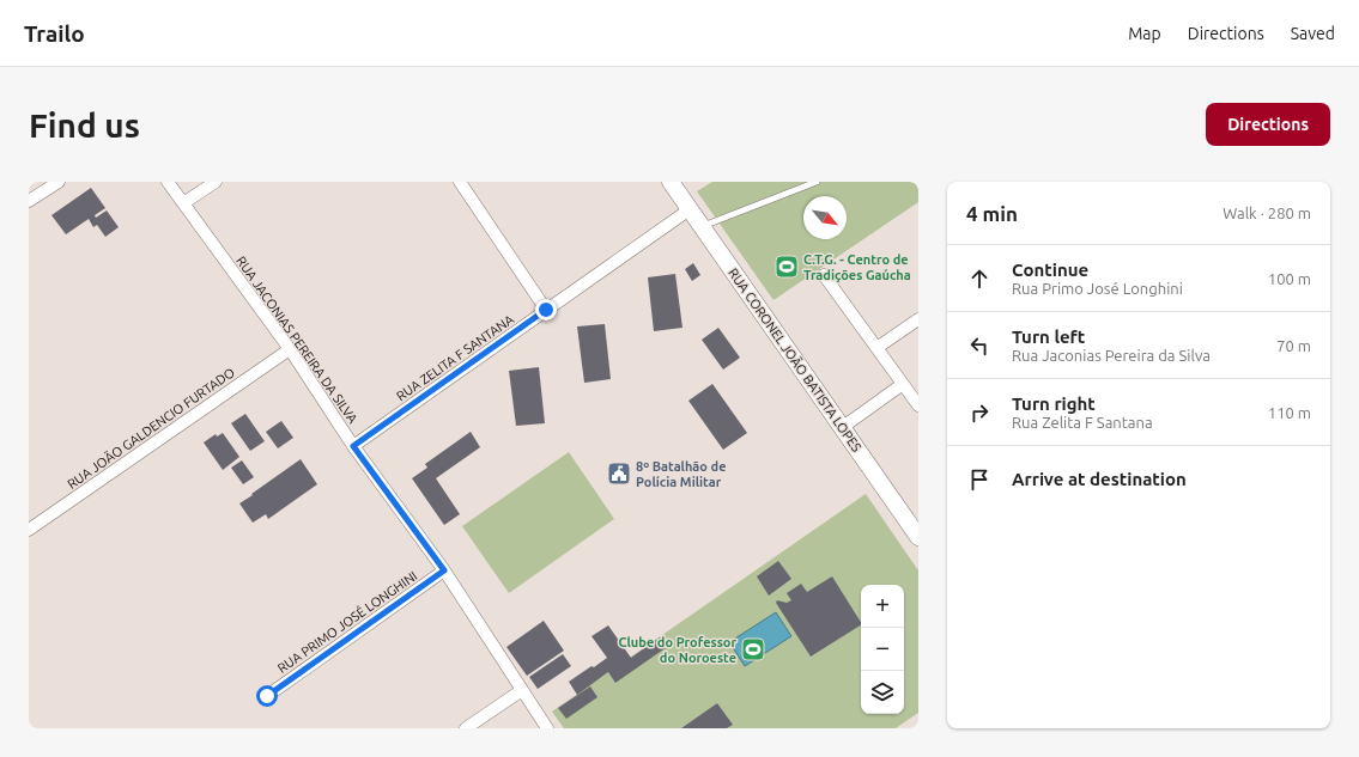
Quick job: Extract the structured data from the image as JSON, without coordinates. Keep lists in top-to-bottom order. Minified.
{"streets":{"street":["RUA JACONIAS PEREIRA DA SILVA","RUA ZELITA F SANTANA","RUA CORONEL JOÃO BATISTA LOPES","RUA JOÃO GALDENCIO FURTADO","RUA PRIMO JOSÉ LONGHINI"]},"crossings":[["RUA JACONIAS PEREIRA DA SILVA","RUA ZELITA F SANTANA"],["RUA JACONIAS PEREIRA DA SILVA","RUA JOÃO GALDENCIO FURTADO"],["RUA JACONIAS PEREIRA DA SILVA","RUA PRIMO JOSÉ LONGHINI"],["RUA ZELITA F SANTANA","RUA CORONEL JOÃO BATISTA LOPES"]],"places":{"sports":["C.T.G. - Centro de Tradições Gaúcha","Clube do Professor do Noroeste"],"public building":["8º Batalhão de Polícia Militar"]},"north":"bottom right","page":{"header":"Trailo","nav":["Map","Directions","Saved"],"buttons":"Directions","title":"Find us","heading":["4 min","Walk · 280 m"],"list":[["Continue","Rua Primo José Longhini","100 m"],["Turn left","Rua Jaconias Pereira da Silva","70 m"],["Turn right","Rua Zelita F Santana","110 m"],"Arrive at destination"],"map_buttons":["+","−"]}}
